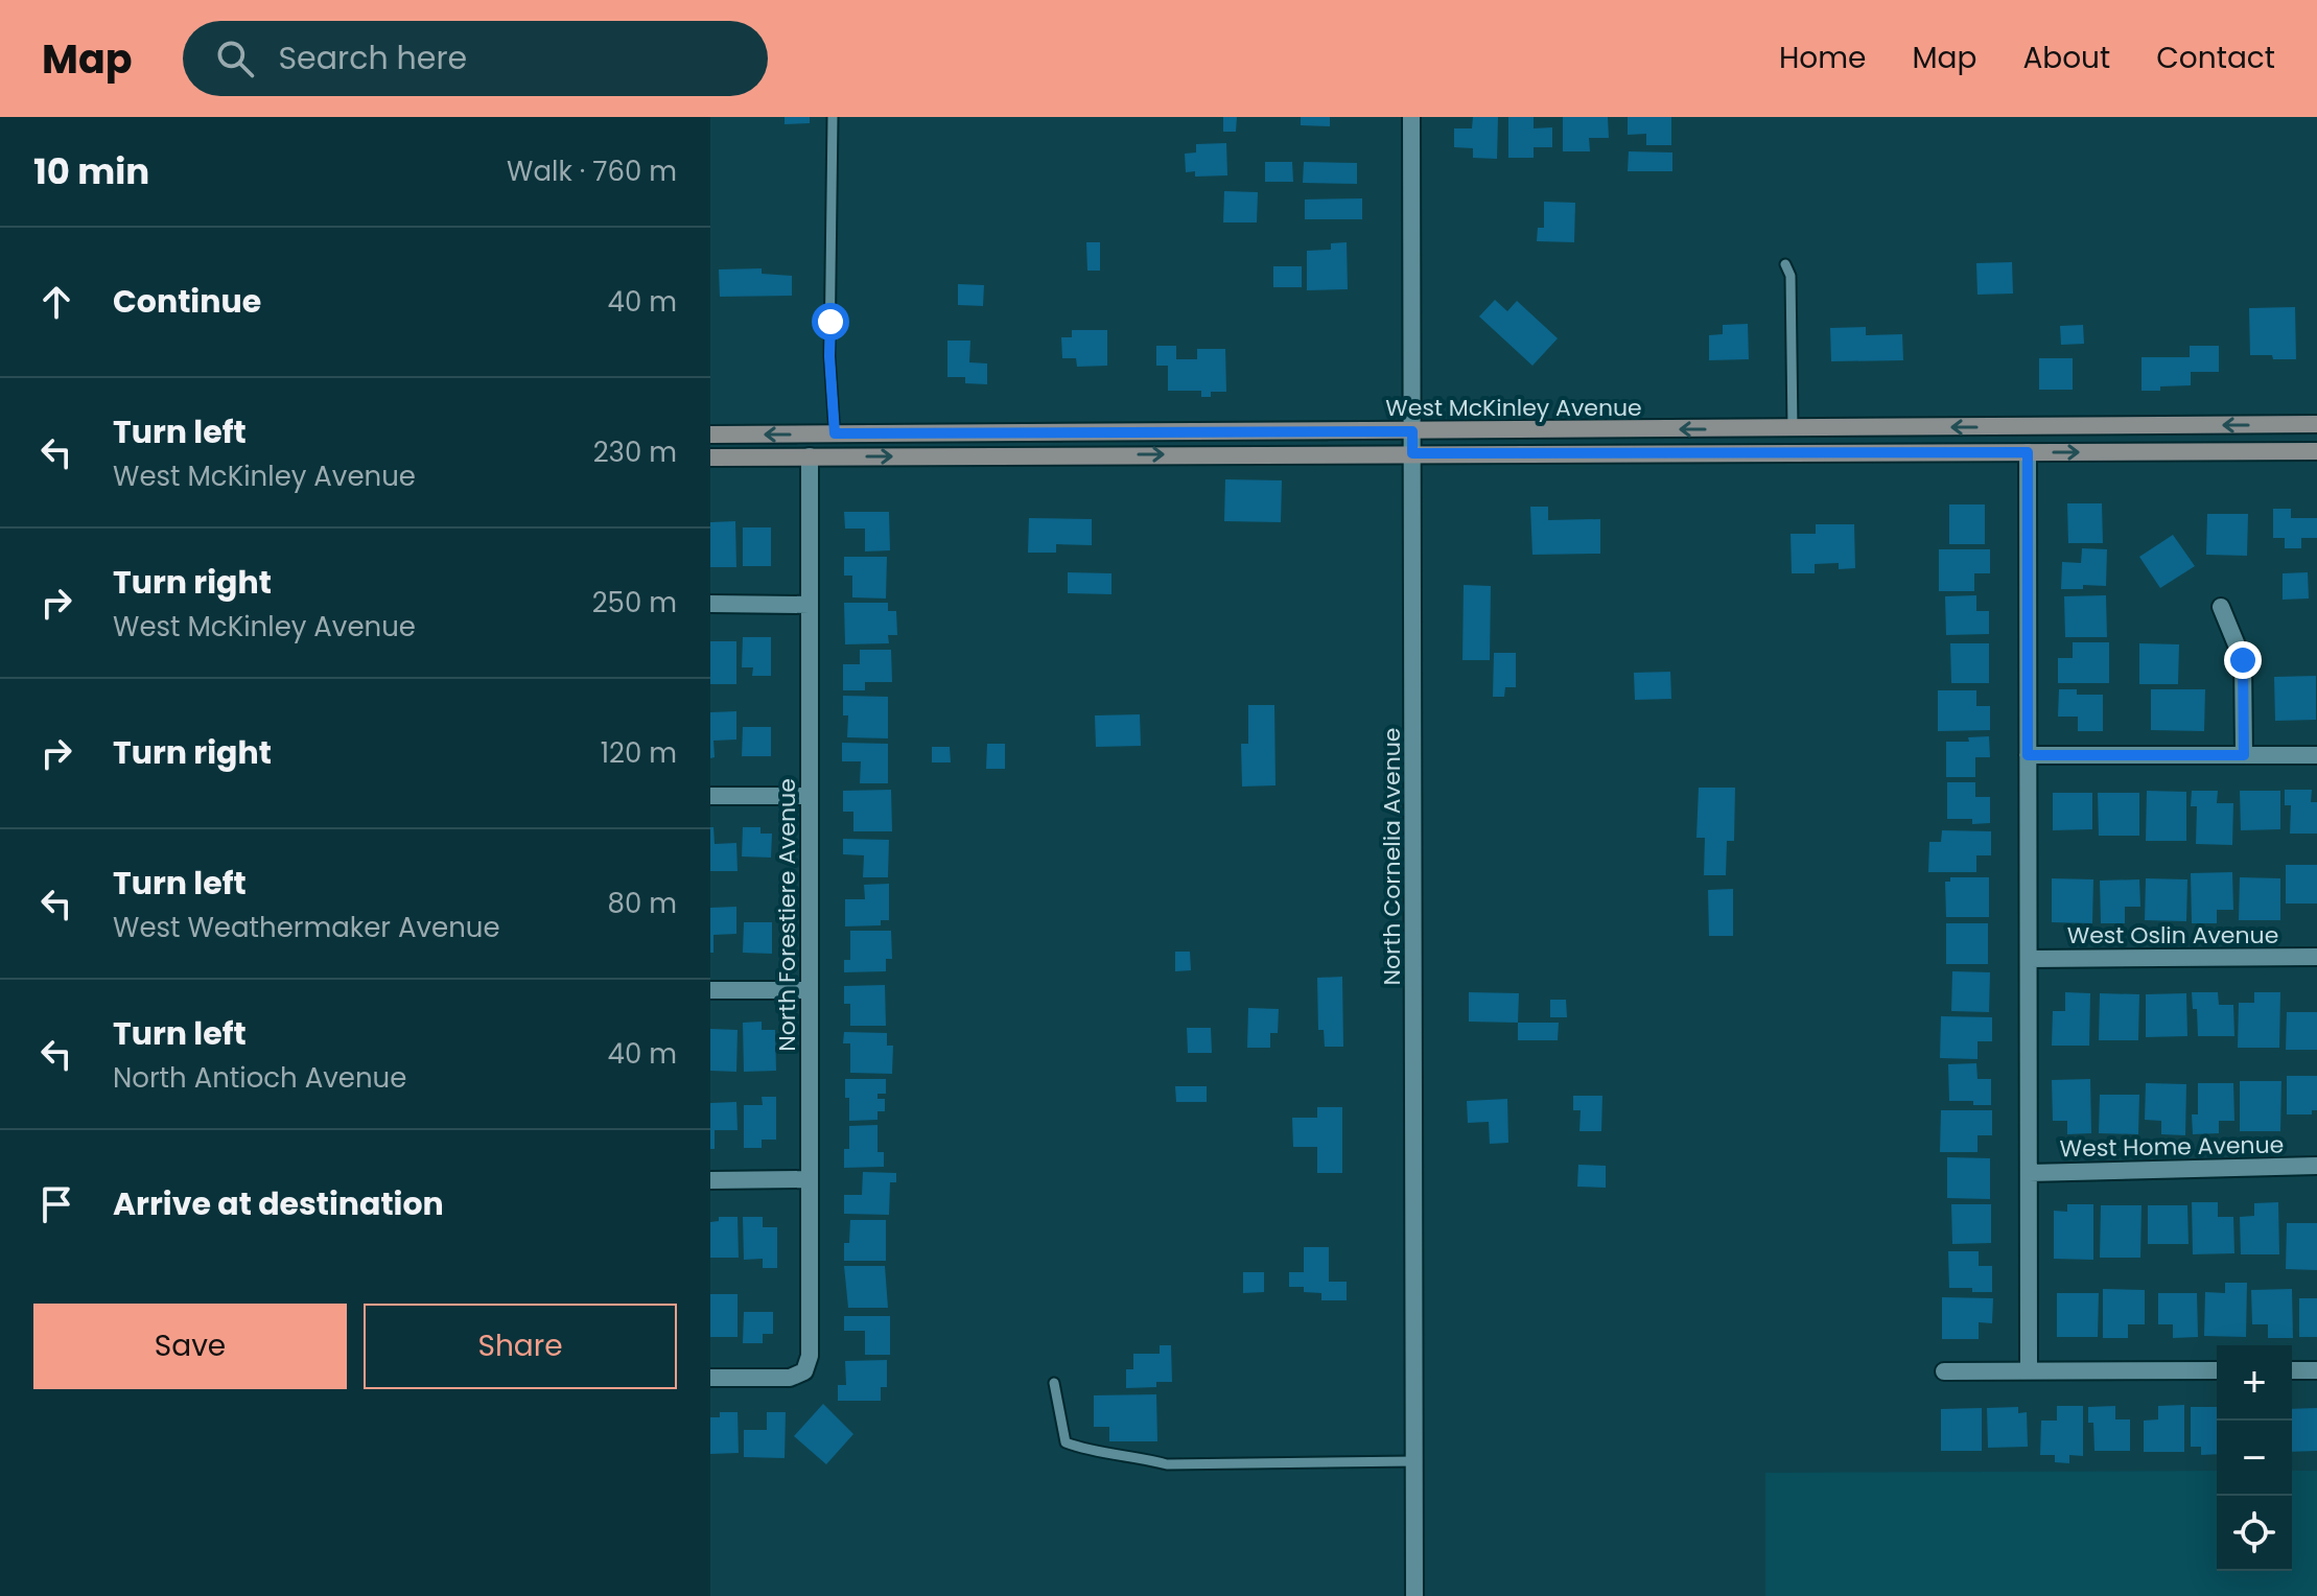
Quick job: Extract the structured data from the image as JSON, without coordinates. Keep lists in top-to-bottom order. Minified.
{"streets":{"main road":["West McKinley Avenue"],"street":["North Cornelia Avenue","North Forestiere Avenue","West Oslin Avenue","West Home Avenue"]},"crossings":[["West McKinley Avenue","North Cornelia Avenue"],["West McKinley Avenue","North Forestiere Avenue"]],"page":{"header":"Map","search":"Search here","nav":["Home","Map","About","Contact"],"heading":["10 min","Walk · 760 m"],"list":[["Continue","40 m"],["Turn left","West McKinley Avenue","230 m"],["Turn right","West McKinley Avenue","250 m"],["Turn right","120 m"],["Turn left","West Weathermaker Avenue","80 m"],["Turn left","North Antioch Avenue","40 m"],"Arrive at destination"],"buttons":["Save","Share"],"map_buttons":["+","−"]}}
